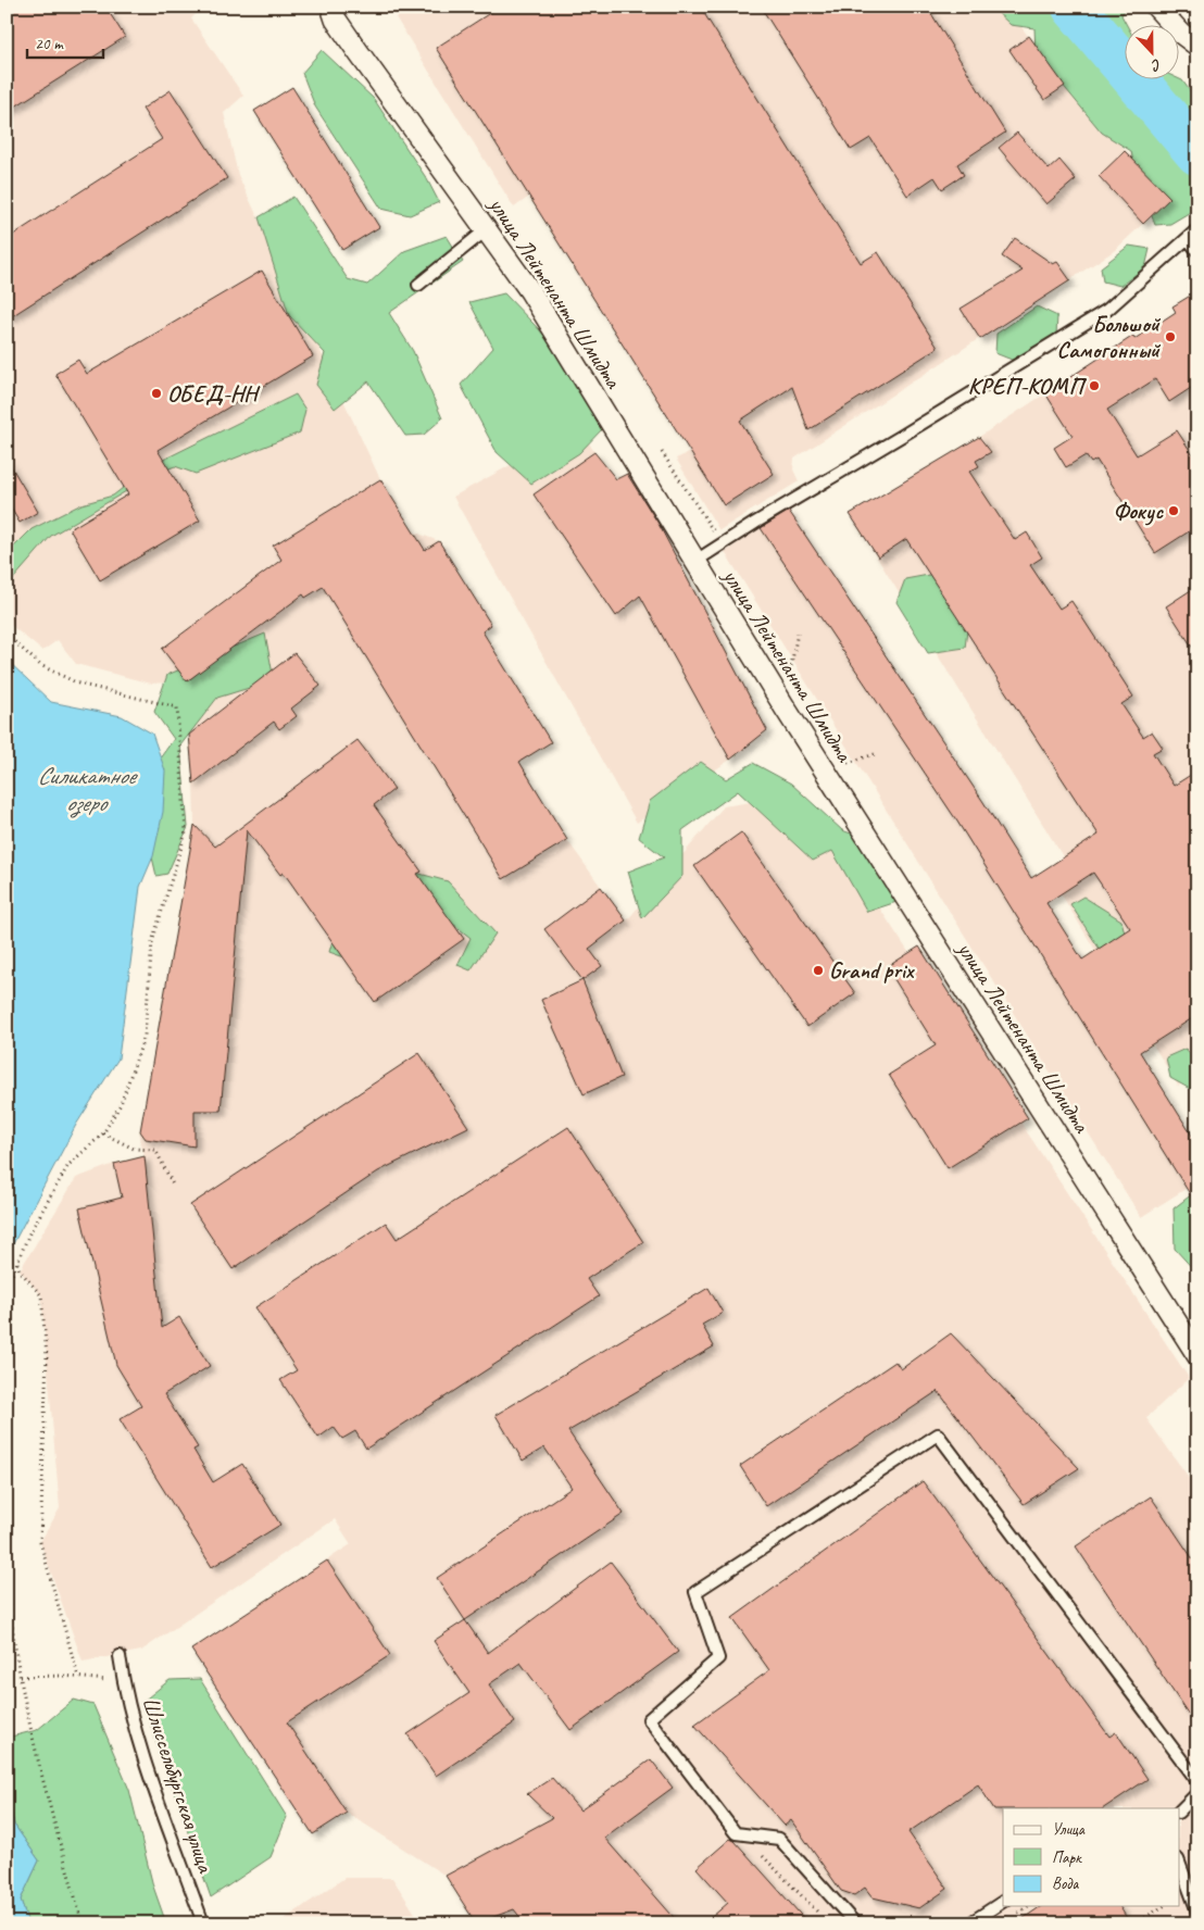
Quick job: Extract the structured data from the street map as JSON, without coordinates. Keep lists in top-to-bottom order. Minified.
{"streets":{"street":["улица Лейтенанта Шмидта"],"lane":["Шлиссельбургская улица"]},"water":["Силикатное озеро"],"places":["Большой Самогонный","КРЕП-КОМП","ОБЕД-НН","Фокус","Grand prix"],"legend":["Улица","Парк","Вода"],"scale_bar":"20 m","north":"bottom"}
